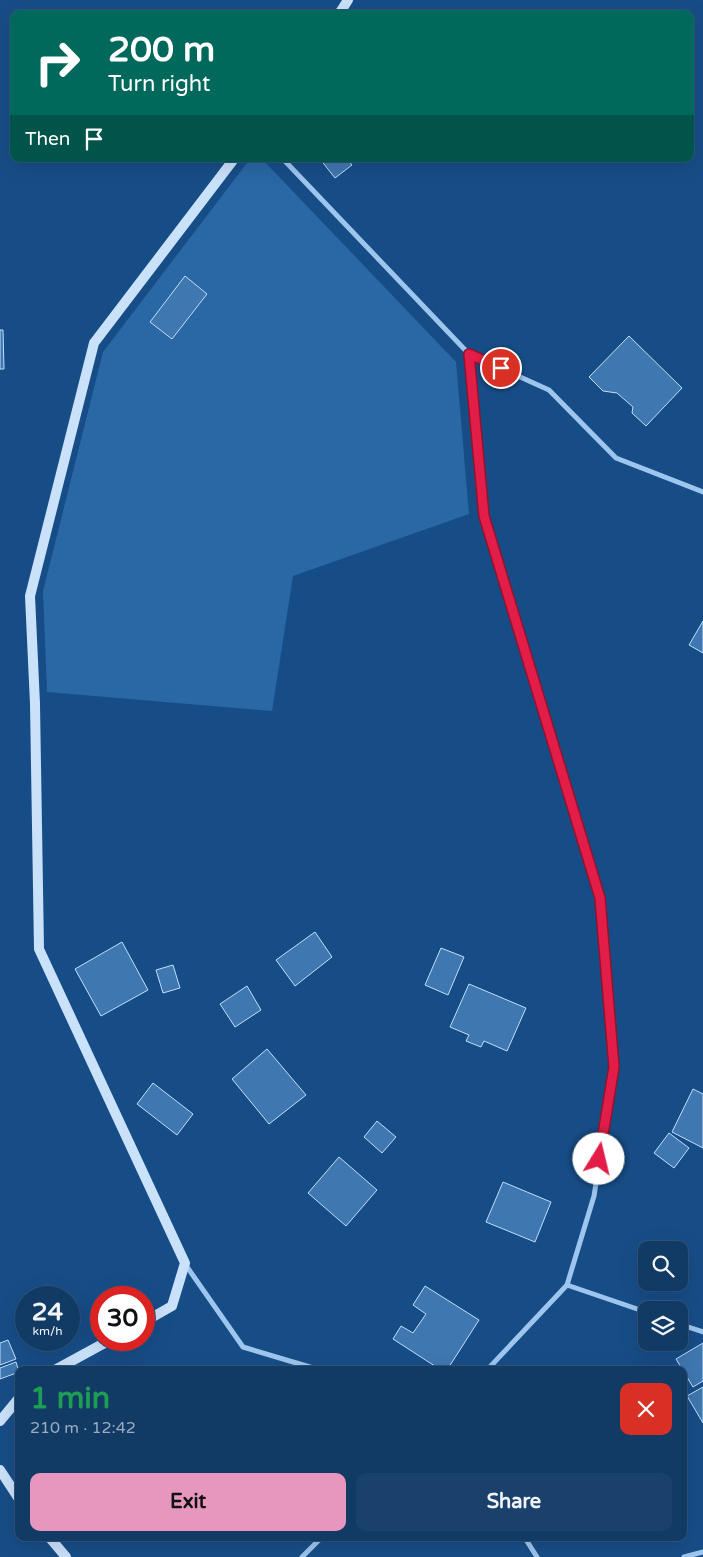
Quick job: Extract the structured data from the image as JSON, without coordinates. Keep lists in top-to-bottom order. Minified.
{"page":{"turn":["200 m","Turn right"],"then":"Then","speed":"24 km/h","limit":"30","heading":["1 min","210 m · 12:42"],"buttons":["Exit","Share"]}}
